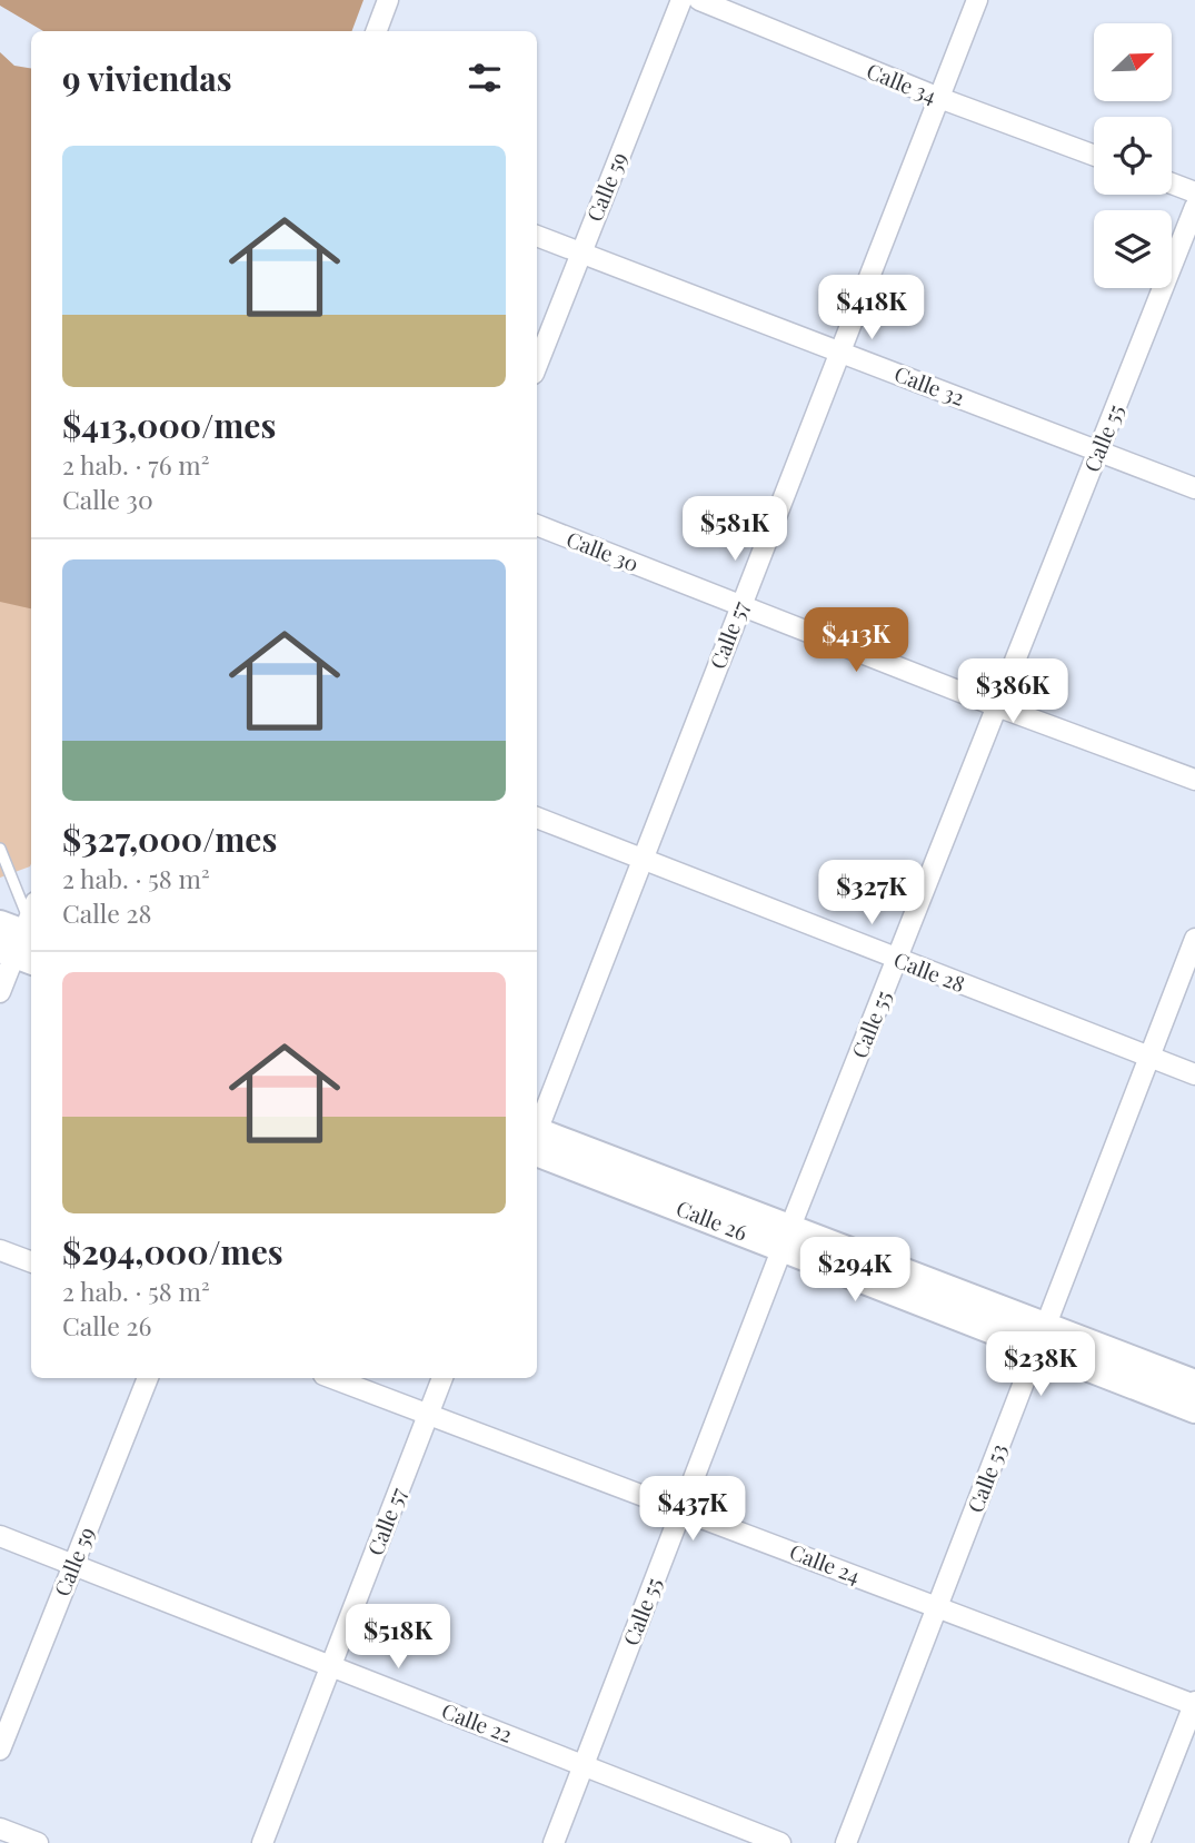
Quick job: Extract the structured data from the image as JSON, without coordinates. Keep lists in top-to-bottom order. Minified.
{"streets":{"main road":["Calle 26"],"street":["Calle 34","Calle 59","Calle 32","Calle 55","Calle 30","Calle 57","Calle 28","Calle 53","Calle 24","Calle 22"]},"crossings":[["Calle 34","Calle 57"],["Calle 59","Calle 32"],["Calle 59","Calle 22"],["Calle 32","Calle 55"],["Calle 32","Calle 57"],["Calle 55","Calle 30"],["Calle 55","Calle 28"],["Calle 55","Calle 26"],["Calle 55","Calle 24"],["Calle 55","Calle 22"],["Calle 30","Calle 57"],["Calle 57","Calle 28"],["Calle 57","Calle 24"],["Calle 57","Calle 22"],["Calle 28","Calle 53"],["Calle 26","Calle 53"],["Calle 53","Calle 24"]],"north":"top right","page":{"heading":"9 viviendas","list":[{"name":"$413,000/mes","note":"2 hab. · 76 m² · Calle 30"},{"name":"$327,000/mes","note":"2 hab. · 58 m² · Calle 28"},{"name":"$294,000/mes","note":"2 hab. · 58 m² · Calle 26"}],"price":["$418K","$581K","$413K","$386K","$327K","$294K","$238K","$437K","$518K"]}}
